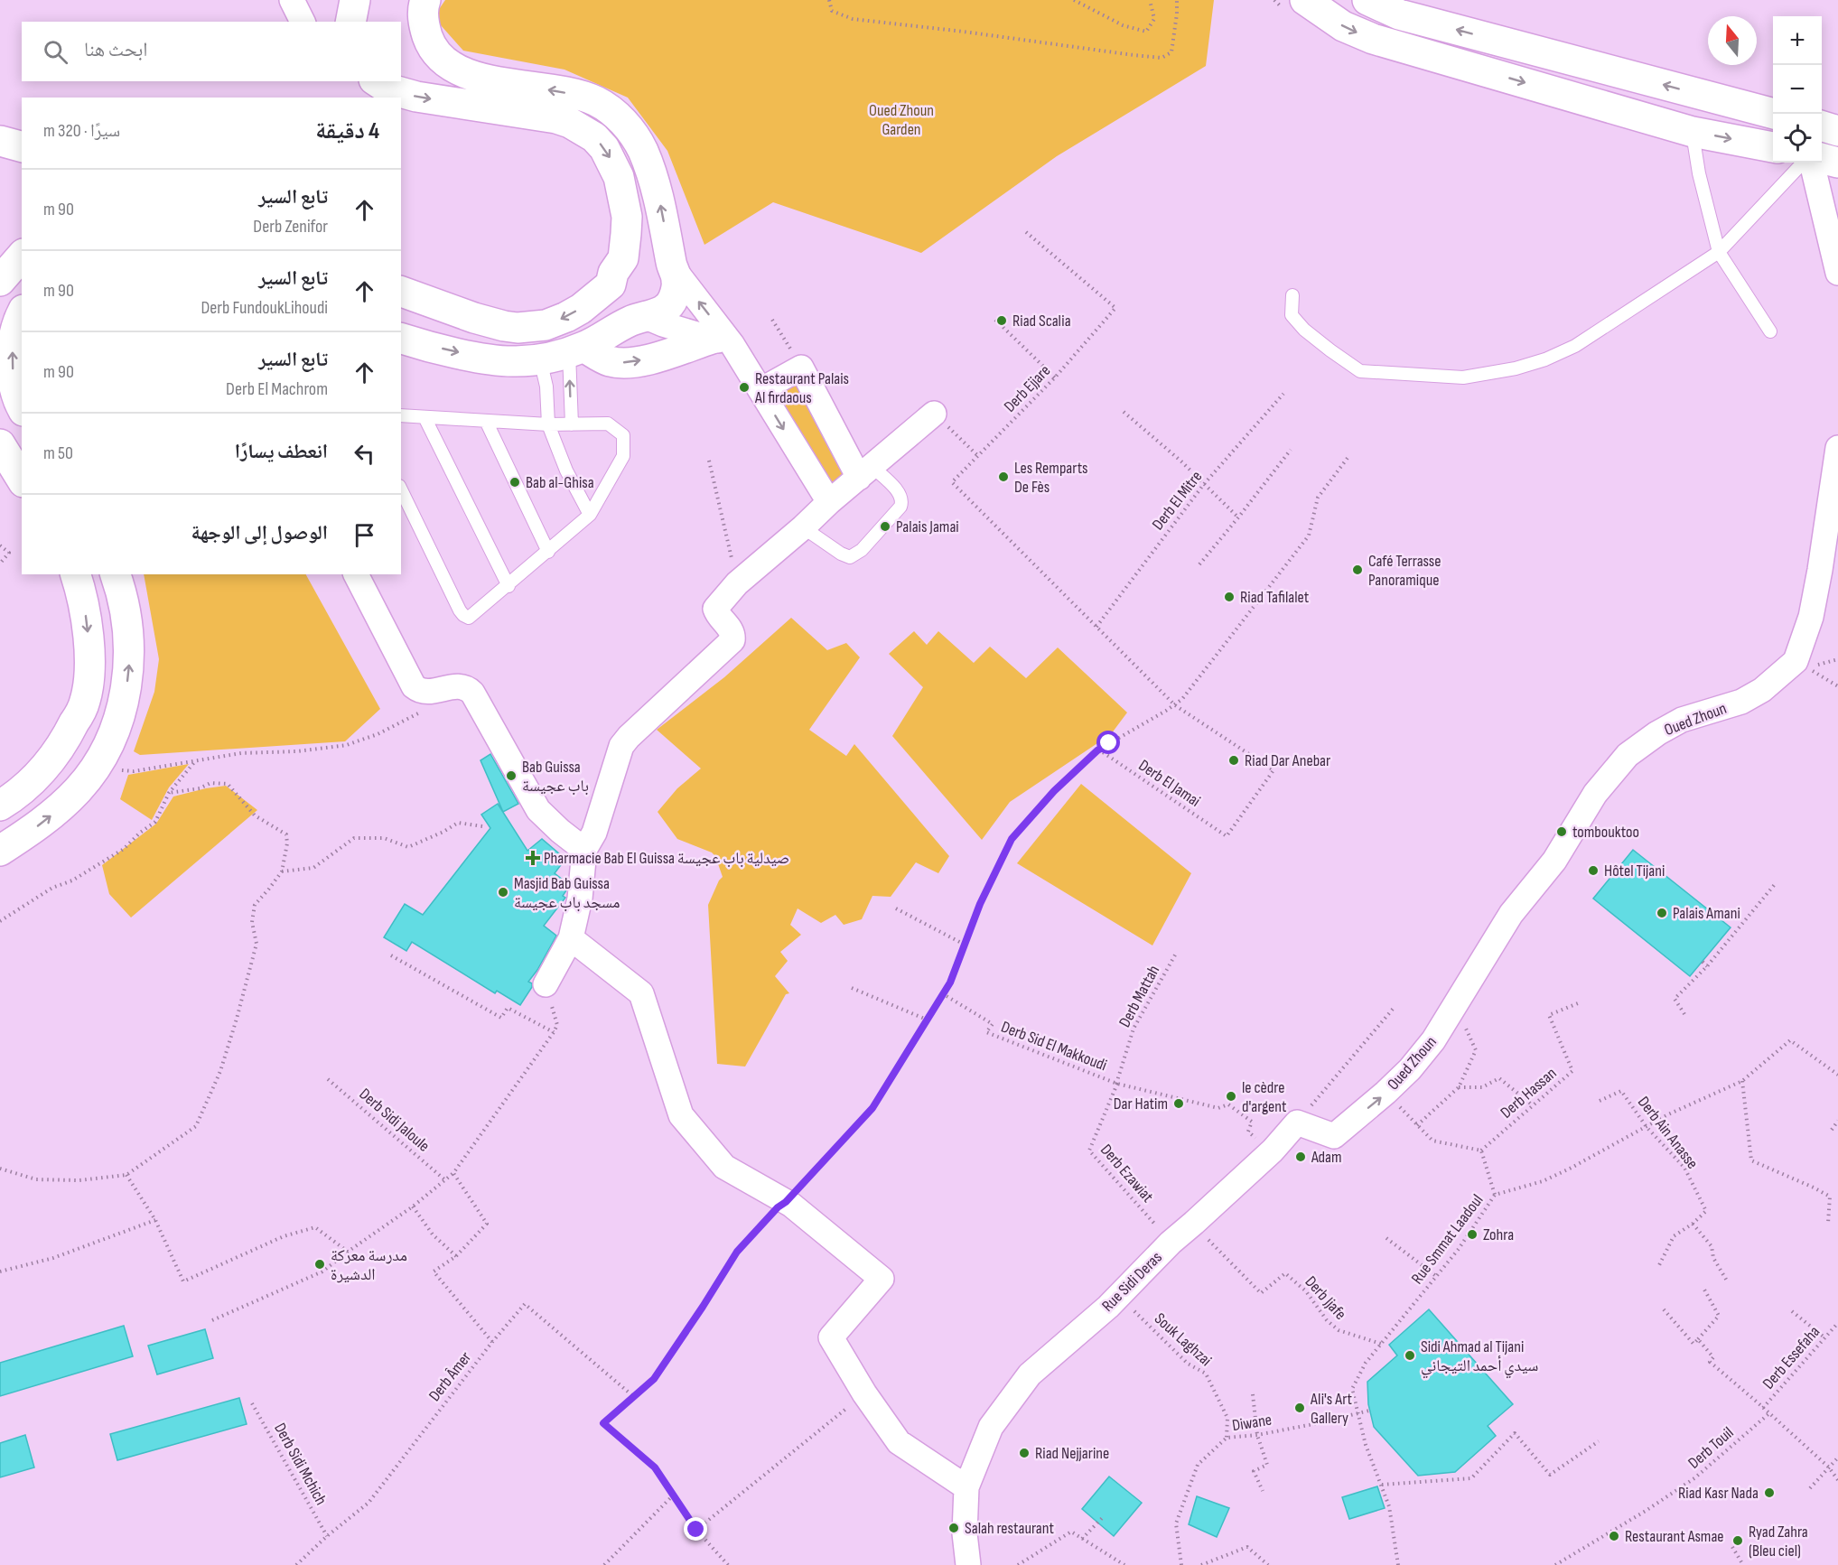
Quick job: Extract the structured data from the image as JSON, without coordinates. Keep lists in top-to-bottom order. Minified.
{"streets":{"street":["Oued Zhoun","Rue Sidi Deras"],"path":["Derb Ejjare","Derb El Mitre","Derb El Jamai","Derb Mattah","Derb Sid El Makkoudi","Derb Hassan","Derb Sidi Jaloule","Derb Ain Anasse","Derb Ezawiat","Rue Smmat Laadoul","Derb Jjafe","Souk Laghzai","Derb Essefaha","Derb Âmer","Diwane","Derb Touil","Derb Sidi Mchich"]},"crossings":[["Derb Ejjare","Derb El Mitre"],["Oued Zhoun","Rue Sidi Deras"],["Derb Mattah","Derb Sid El Makkoudi"],["Derb Mattah","Derb Ezawiat"],["Derb Sid El Makkoudi","Derb Ezawiat"],["Derb Ain Anasse","Rue Smmat Laadoul"],["Derb Ezawiat","Rue Sidi Deras"],["Rue Smmat Laadoul","Derb Jjafe"],["Rue Smmat Laadoul","Diwane"],["Rue Sidi Deras","Derb Jjafe"],["Rue Sidi Deras","Souk Laghzai"],["Souk Laghzai","Diwane"],["Derb Âmer","Derb Sidi Mchich"]],"parks":["Oued Zhoun Garden"],"places":{"other":["Riad Scalia","Restaurant Palais Al firdaous","Les Remparts De Fès","Bab al-Ghisa","Palais Jamai","Café Terrasse Panoramique","Riad Tafilalet","Riad Dar Anebar","Bab Guissa باب عجيسة","tombouktoo","Hôtel Tijani","Masjid Bab Guissa مسجد باب عجيسة","Palais Amani","le cèdre d'argent","Dar Hatim","Adam","Zohra","مدرسة معركة الدشيرة","Sidi Ahmad al Tijani سيدي أحمد التيجاني","Ali's Art Gallery","Riad Nejjarine","Riad Kasr Nada","Salah restaurant","Restaurant Asmae","Ryad Zahra (Bleu ciel)"],"health":["Pharmacie Bab El Guissa صيدلية باب عجيسة"]},"north":"top","page":{"map_buttons":["+","−"],"search":"ابحث هنا","heading":["4 دقيقة","سيرًا · 320 m"],"list":[["تابع السير","Derb Zenifor","90 m"],["تابع السير","Derb FundoukLihoudi","90 m"],["تابع السير","Derb El Machrom","90 m"],["انعطف يسارًا","50 m"],"الوصول إلى الوجهة"]}}
